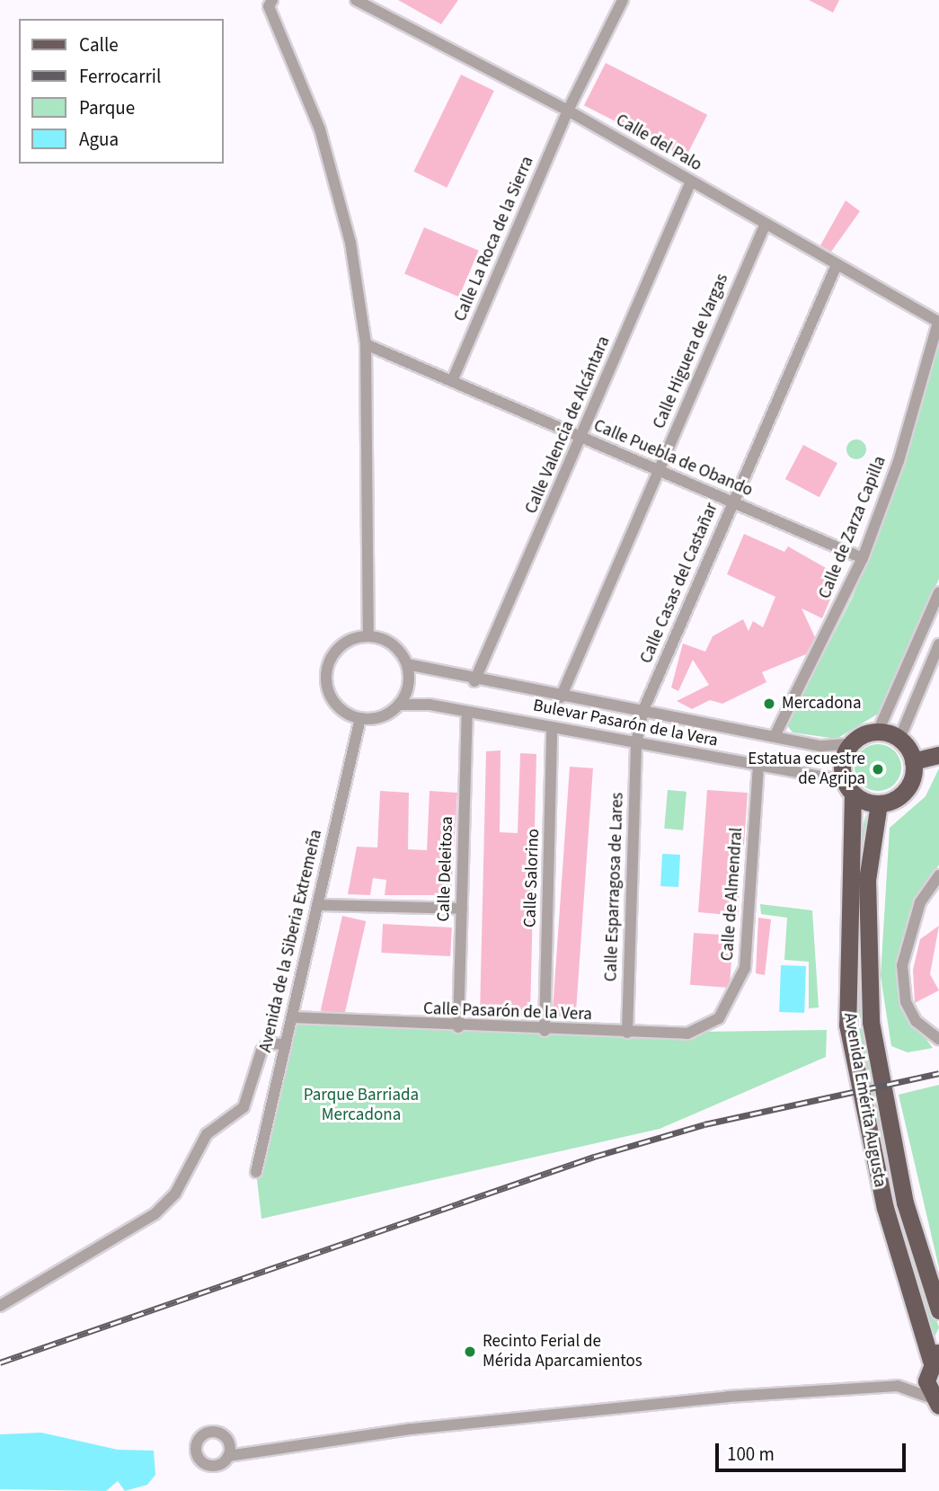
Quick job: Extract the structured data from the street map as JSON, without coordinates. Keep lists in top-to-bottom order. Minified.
{"streets":{"main road":["Avenida Emérita Augusta"],"street":["Calle del Palo","Calle La Roca de la Sierra","Calle Higuera de Vargas","Calle Valencia de Alcántara","Calle Puebla de Obando","Calle de Zarza Capilla","Calle Casas del Castañar","Bulevar Pasarón de la Vera","Calle Deleitosa","Calle Salorino","Calle Esparragosa de Lares","Calle de Almendral","Avenida de la Siberia Extremeña","Calle Pasarón de la Vera"]},"crossings":[["Calle del Palo","Calle La Roca de la Sierra"],["Calle del Palo","Calle Higuera de Vargas"],["Calle del Palo","Calle Valencia de Alcántara"],["Calle del Palo","Calle de Zarza Capilla"],["Calle del Palo","Calle Casas del Castañar"],["Calle La Roca de la Sierra","Calle Puebla de Obando"],["Calle Higuera de Vargas","Calle Puebla de Obando"],["Calle Higuera de Vargas","Bulevar Pasarón de la Vera"],["Calle Valencia de Alcántara","Calle Puebla de Obando"],["Calle Valencia de Alcántara","Bulevar Pasarón de la Vera"],["Calle Puebla de Obando","Calle de Zarza Capilla"],["Calle Puebla de Obando","Calle Casas del Castañar"],["Calle de Zarza Capilla","Bulevar Pasarón de la Vera"],["Calle Casas del Castañar","Bulevar Pasarón de la Vera"],["Calle Casas del Castañar","Calle Esparragosa de Lares"],["Bulevar Pasarón de la Vera","Calle Deleitosa"],["Bulevar Pasarón de la Vera","Calle Salorino"],["Bulevar Pasarón de la Vera","Calle Esparragosa de Lares"],["Bulevar Pasarón de la Vera","Calle de Almendral"],["Bulevar Pasarón de la Vera","Avenida de la Siberia Extremeña"],["Bulevar Pasarón de la Vera","Avenida Emérita Augusta"],["Calle Deleitosa","Calle Pasarón de la Vera"],["Calle Salorino","Calle Pasarón de la Vera"],["Calle Esparragosa de Lares","Calle Pasarón de la Vera"],["Calle de Almendral","Calle Pasarón de la Vera"],["Avenida de la Siberia Extremeña","Calle Pasarón de la Vera"]],"parks":["Parque Barriada Mercadona"],"places":["Mercadona","Estatua ecuestre de Agripa","Recinto Ferial de Mérida Aparcamientos"],"legend":["Calle","Ferrocarril","Parque","Agua"],"scale_bar":"100 m"}
